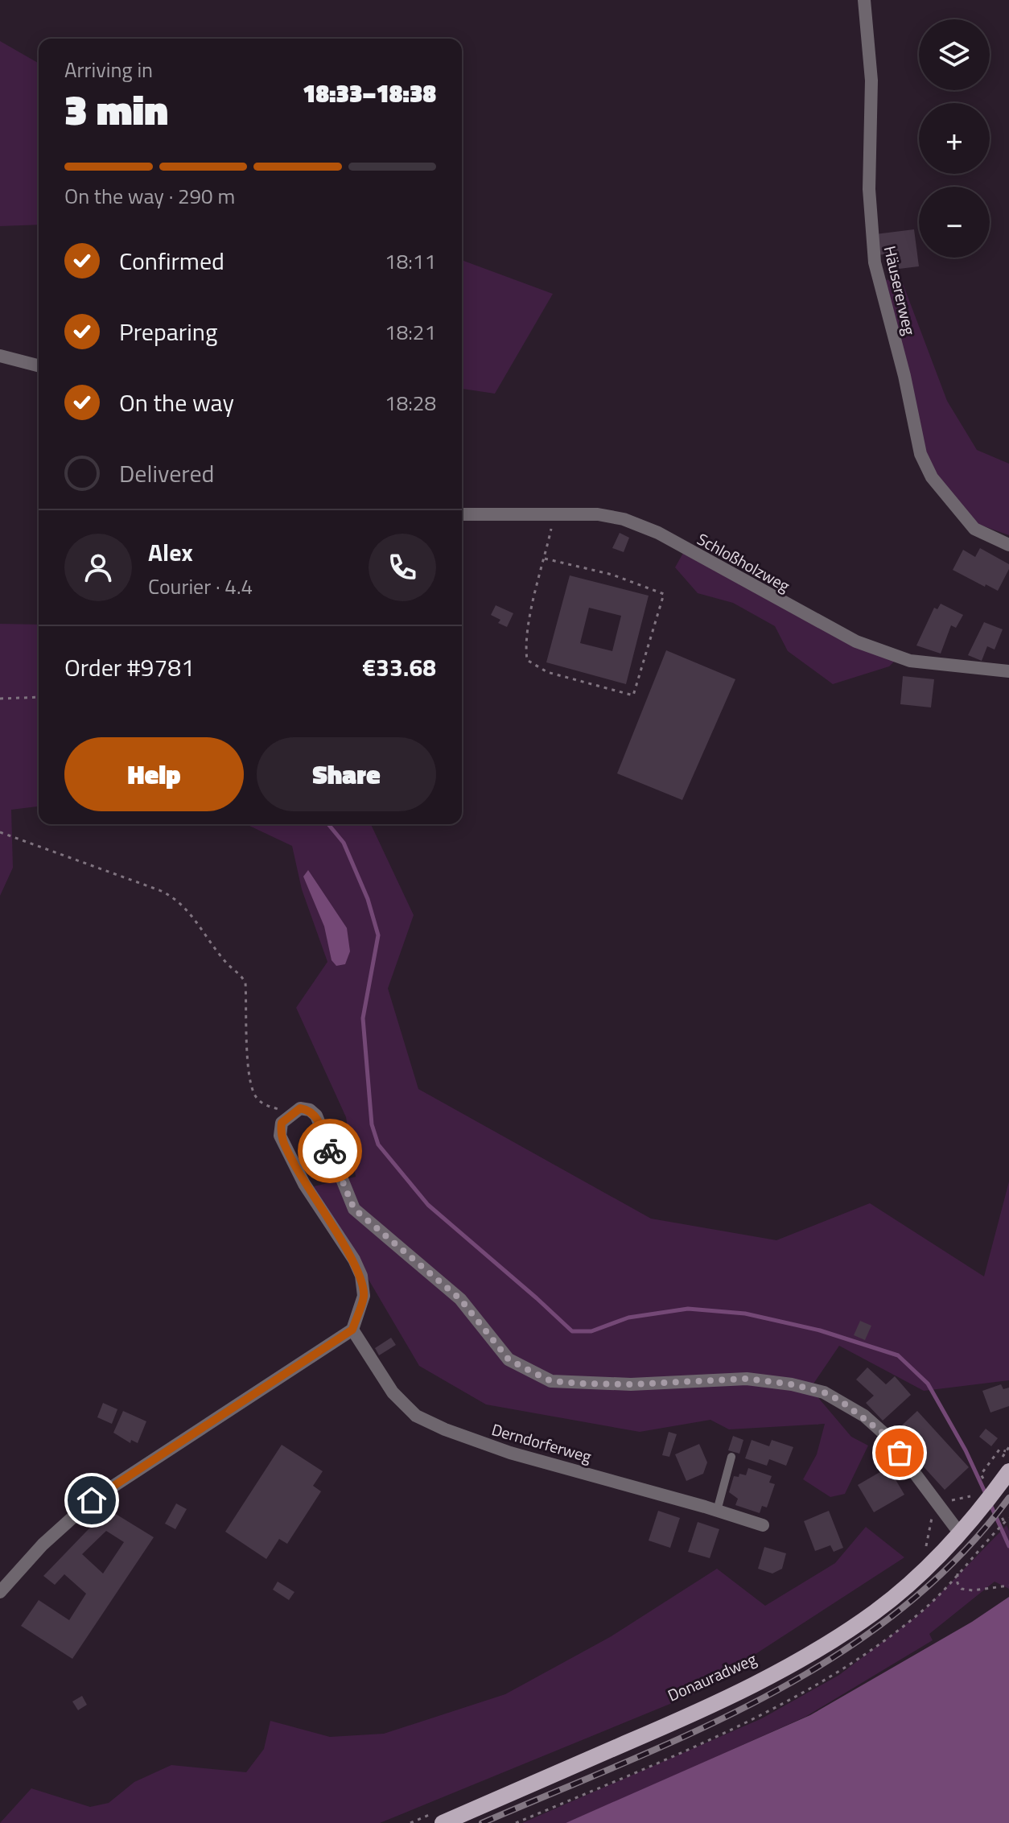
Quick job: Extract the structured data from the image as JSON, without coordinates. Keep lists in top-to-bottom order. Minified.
{"streets":{"street":["Häusererweg","Schloßholzweg","Derndorferweg"]},"page":{"map_buttons":["+","−"],"heading":["3 min","Arriving in","18:33–18:38"],"panel":["Alex","Courier · 4.4","Order #9781","€33.68"],"bar":"On the way · 290 m","list":[["Confirmed","18:11"],["Preparing","18:21"],["On the way","18:28"],"Delivered"],"buttons":["Help","Share"]}}
